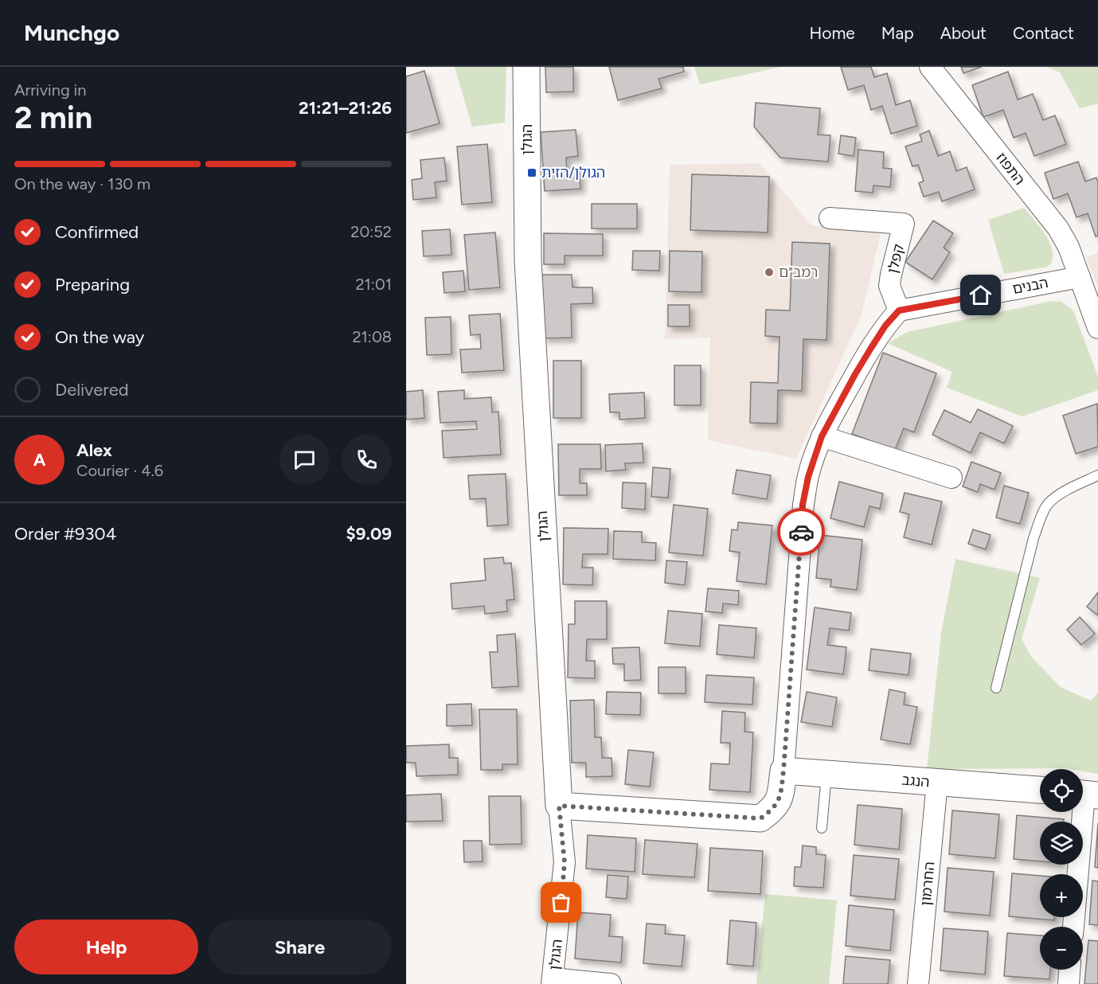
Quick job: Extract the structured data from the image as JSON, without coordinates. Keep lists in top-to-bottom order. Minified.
{"streets":{"street":["הגולן","התפוז","קפלן","הבנים","הנגב","החרמון"]},"crossings":[["התפוז","הבנים"],["קפלן","הבנים"],["הנגב","החרמון"]],"places":{"transit":["הגולן/הזית"],"other":["רמב\"ם"]},"page":{"header":"Munchgo","nav":["Home","Map","About","Contact"],"heading":["2 min","Arriving in","21:21–21:26"],"panel":["Alex","Courier · 4.6","Order #9304","$9.09"],"bar":"On the way · 130 m","list":[["Confirmed","20:52"],["Preparing","21:01"],["On the way","21:08"],"Delivered"],"round":"A","map_buttons":["+","−"],"buttons":["Help","Share"]}}
